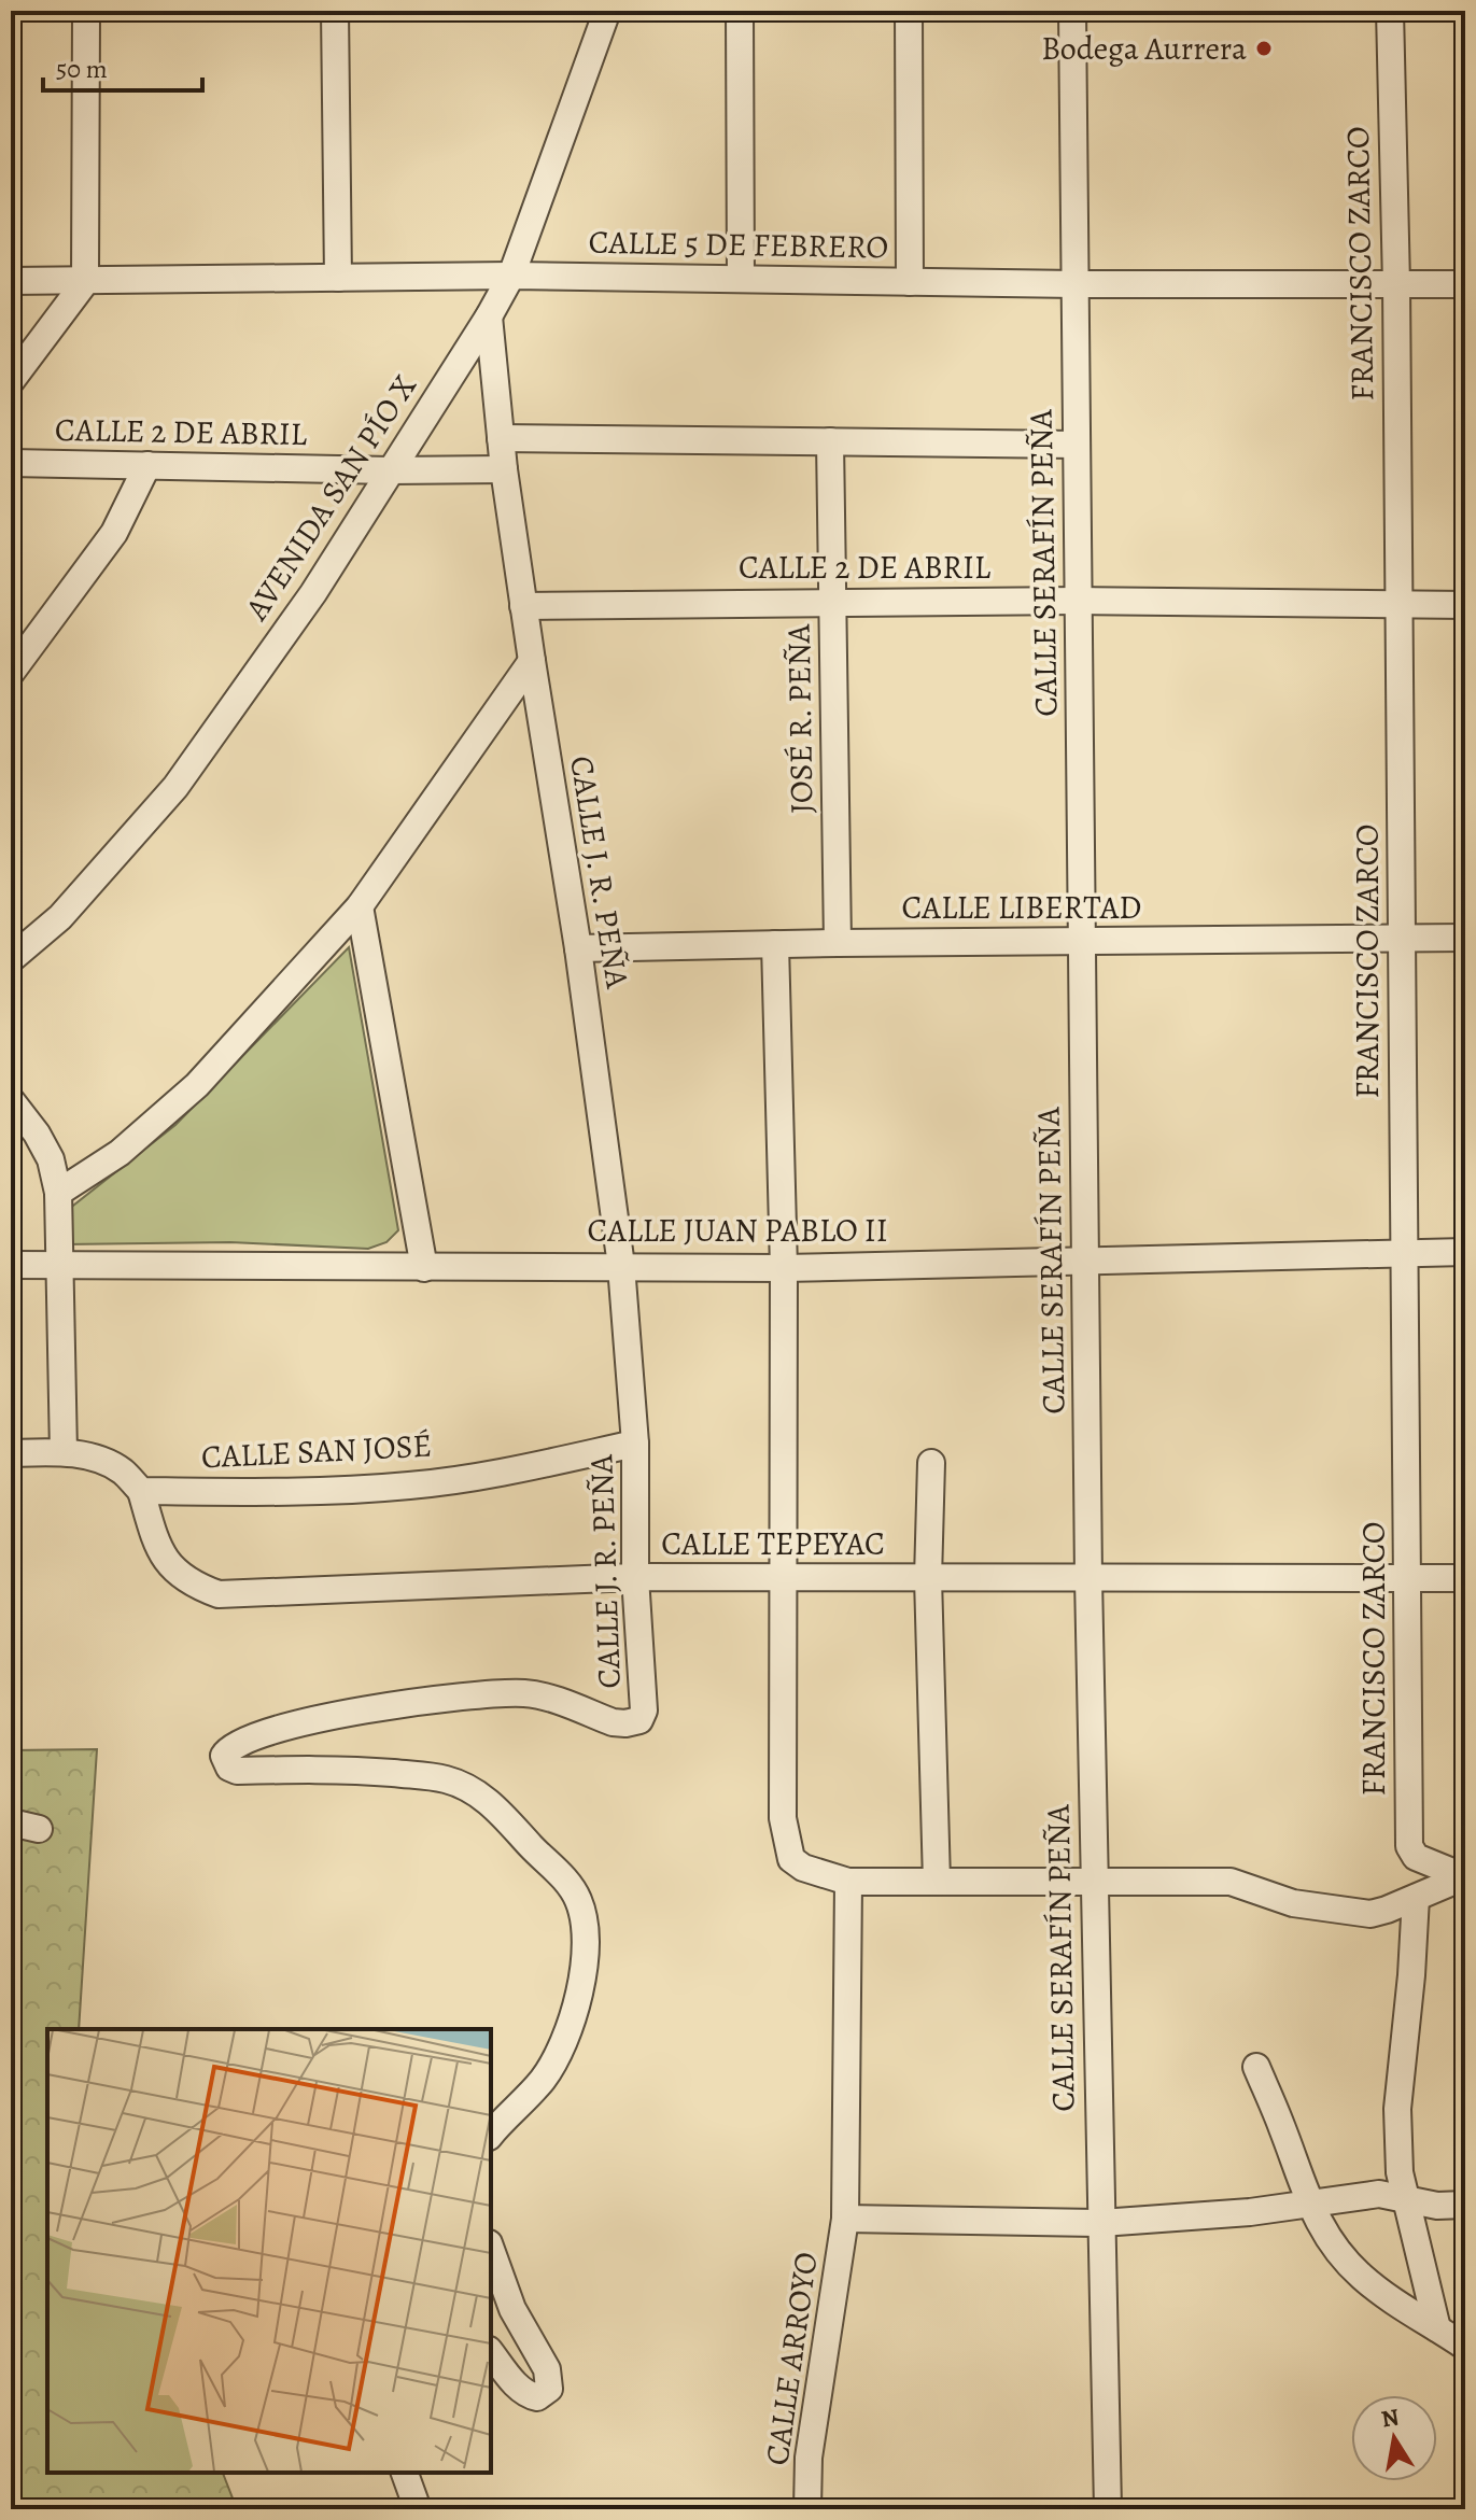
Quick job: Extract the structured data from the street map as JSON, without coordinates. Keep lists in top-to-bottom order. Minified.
{"streets":{"street":["CALLE 5 DE FEBRERO","FRANCISCO ZARCO","CALLE 2 DE ABRIL","AVENIDA SAN PÍO X","CALLE SERAFÍN PEÑA","JOSÉ R. PEÑA","CALLE J. R. PEÑA","CALLE LIBERTAD","CALLE JUAN PABLO II","CALLE SAN JOSÉ","CALLE TEPEYAC","CALLE ARROYO"]},"crossings":[["CALLE 5 DE FEBRERO","FRANCISCO ZARCO"],["CALLE 5 DE FEBRERO","AVENIDA SAN PÍO X"],["CALLE 5 DE FEBRERO","CALLE SERAFÍN PEÑA"],["FRANCISCO ZARCO","CALLE 2 DE ABRIL"],["FRANCISCO ZARCO","CALLE LIBERTAD"],["FRANCISCO ZARCO","CALLE JUAN PABLO II"],["FRANCISCO ZARCO","CALLE TEPEYAC"],["CALLE 2 DE ABRIL","AVENIDA SAN PÍO X"],["CALLE 2 DE ABRIL","CALLE SERAFÍN PEÑA"],["CALLE 2 DE ABRIL","JOSÉ R. PEÑA"],["CALLE 2 DE ABRIL","CALLE J. R. PEÑA"],["AVENIDA SAN PÍO X","CALLE J. R. PEÑA"],["CALLE SERAFÍN PEÑA","CALLE LIBERTAD"],["CALLE SERAFÍN PEÑA","CALLE JUAN PABLO II"],["CALLE SERAFÍN PEÑA","CALLE TEPEYAC"],["JOSÉ R. PEÑA","CALLE LIBERTAD"],["CALLE J. R. PEÑA","CALLE LIBERTAD"],["CALLE J. R. PEÑA","CALLE JUAN PABLO II"],["CALLE J. R. PEÑA","CALLE SAN JOSÉ"],["CALLE J. R. PEÑA","CALLE TEPEYAC"],["CALLE SAN JOSÉ","CALLE TEPEYAC"]],"places":["Bodega Aurrera"],"scale_bar":"50 m","north":"top"}
